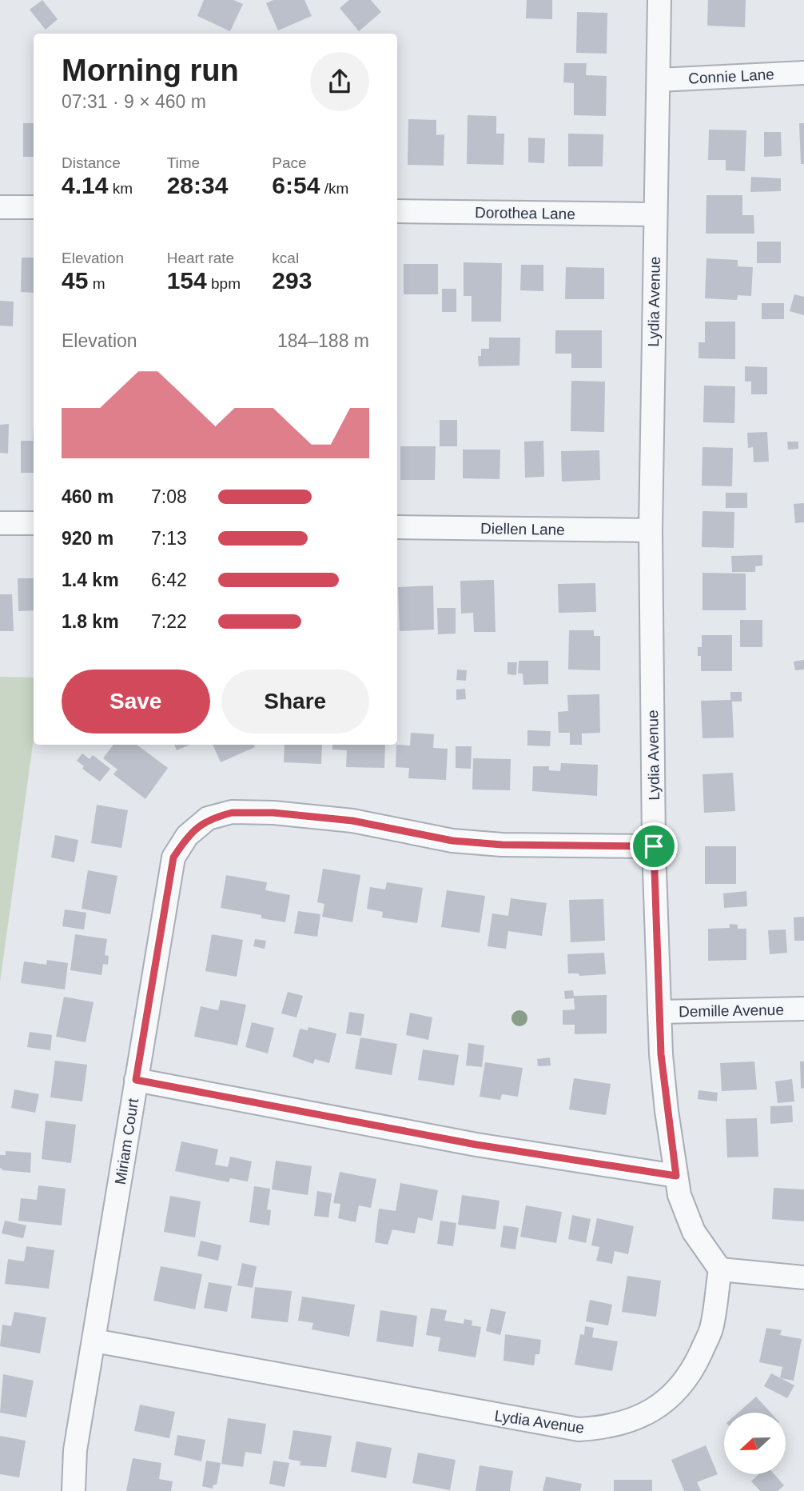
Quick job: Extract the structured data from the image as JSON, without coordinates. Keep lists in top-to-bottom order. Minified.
{"streets":{"street":["Connie Lane","Dorothea Lane","Lydia Avenue","Diellen Lane","Demille Avenue","Miriam Court"]},"crossings":[["Connie Lane","Lydia Avenue"],["Dorothea Lane","Lydia Avenue"],["Lydia Avenue","Diellen Lane"],["Lydia Avenue","Demille Avenue"],["Lydia Avenue","Miriam Court"]],"north":"left","page":{"heading":["Morning run","07:31 · 9 × 460 m"],"stats":[["Distance","4.14 km"],["Time","28:34"],["Pace","6:54 /km"],["Elevation","45 m"],["Heart rate","154 bpm"],["kcal","293"]],"chart":["Elevation","184–188 m"],"list":[{"name":"460 m","note":"7:08"},{"name":"920 m","note":"7:13"},{"name":"1.4 km","note":"6:42"},{"name":"1.8 km","note":"7:22"}],"buttons":["Save","Share"]}}
